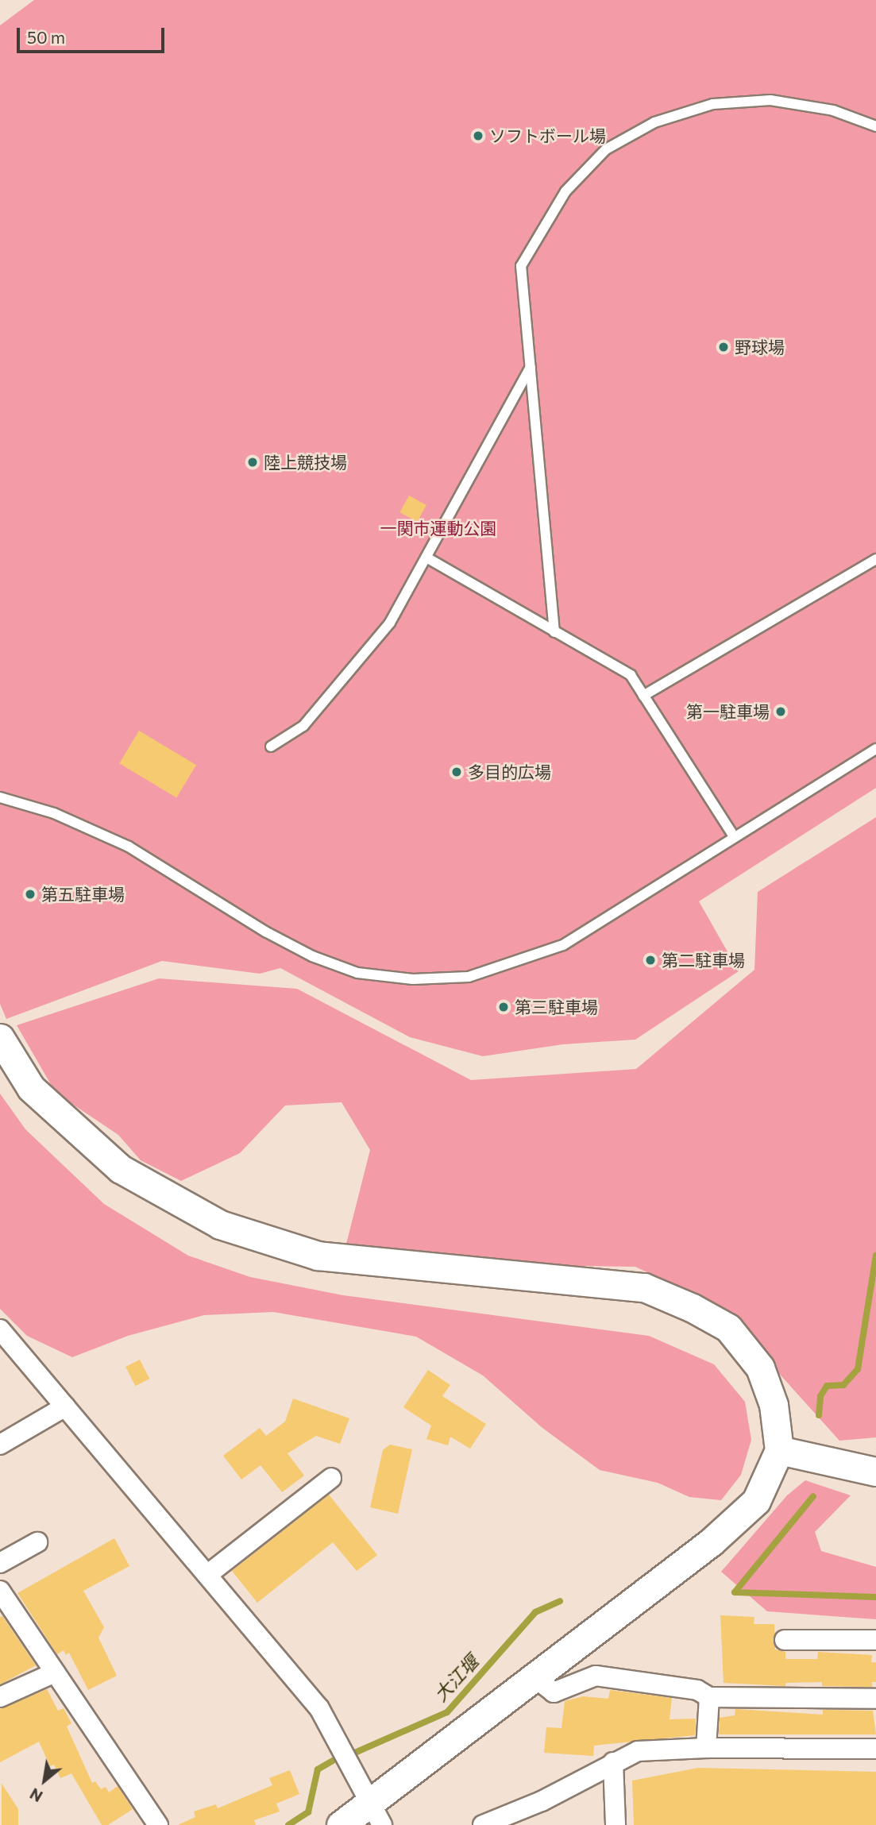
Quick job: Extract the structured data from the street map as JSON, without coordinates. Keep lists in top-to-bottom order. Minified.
{"water":["大江堰"],"parks":["一関市運動公園"],"places":["ソフトボール場","野球場","陸上競技場","第一駐車場","多目的広場","第五駐車場","第二駐車場","第三駐車場"],"scale_bar":"50 m","north":"bottom left"}
